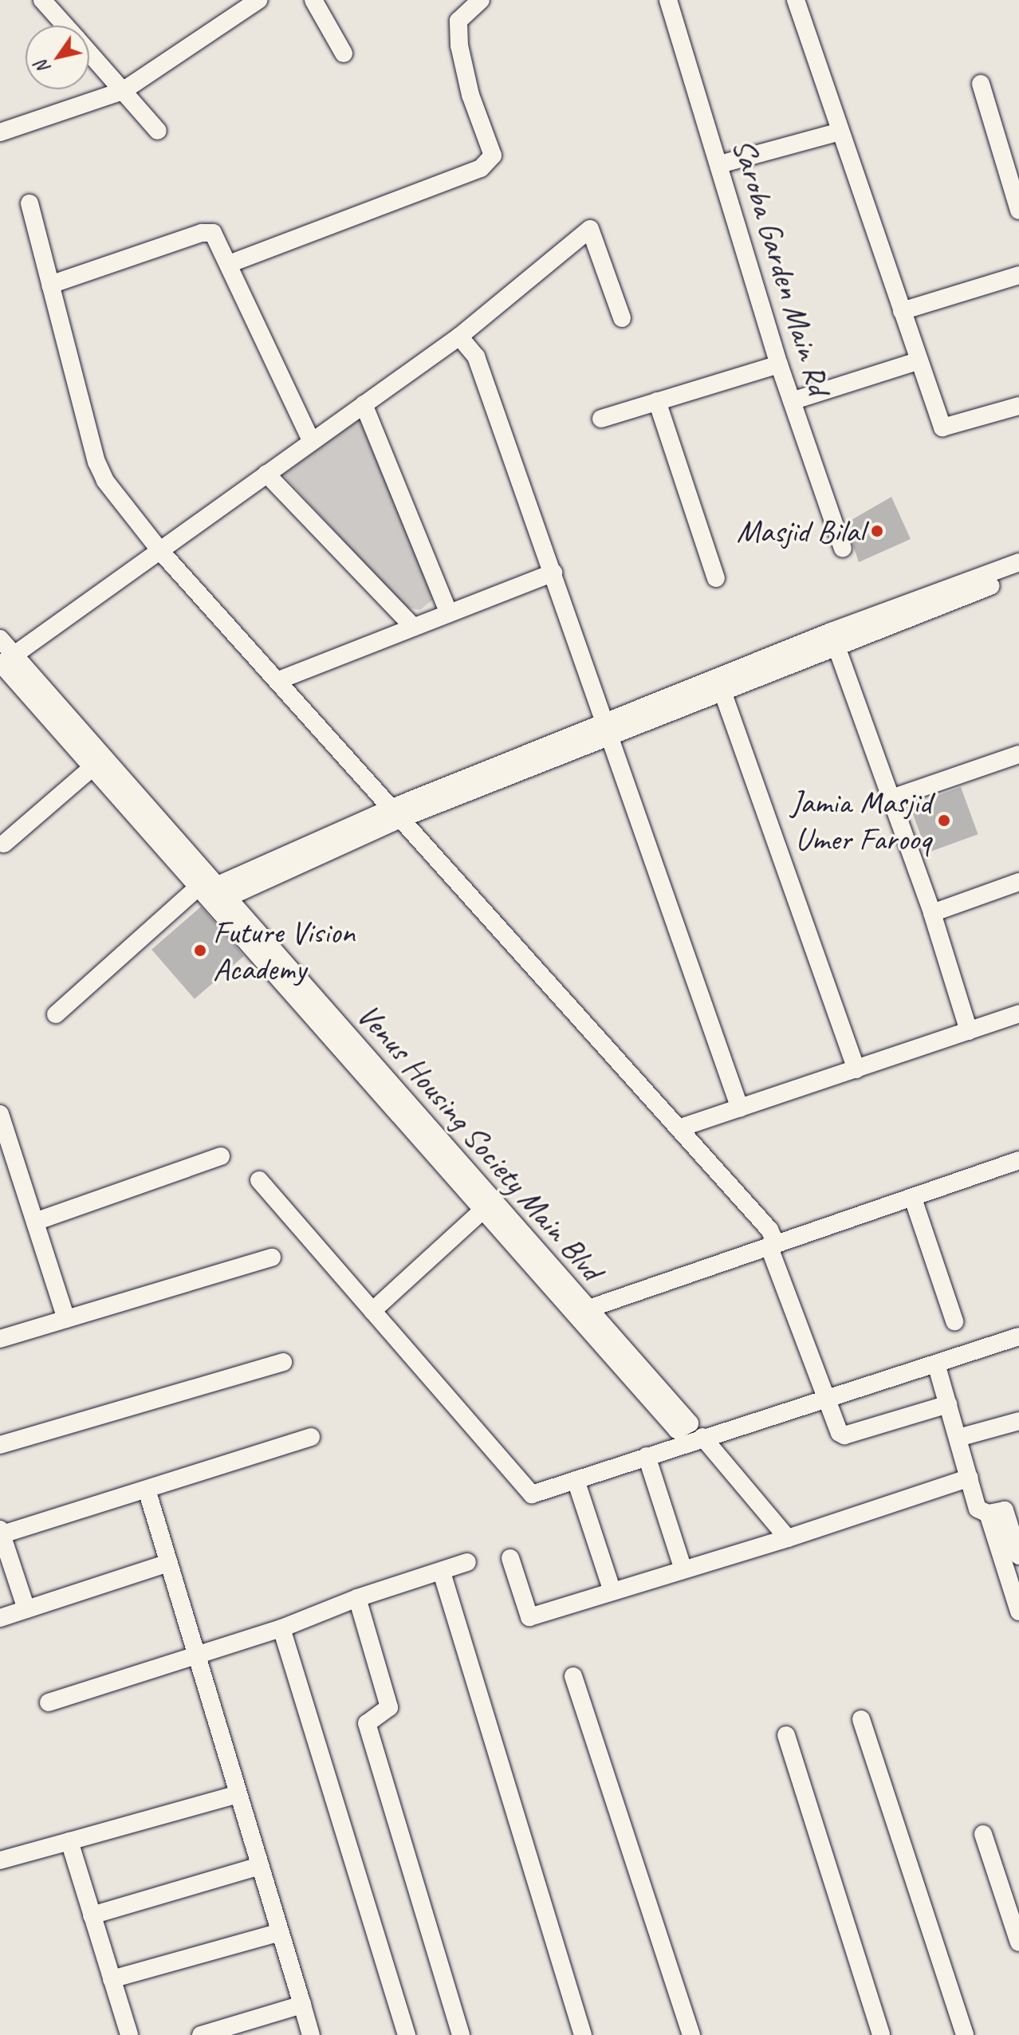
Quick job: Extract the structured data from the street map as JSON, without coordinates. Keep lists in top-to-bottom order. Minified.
{"streets":{"street":["Saroba Garden Main Rd","Venus Housing Society Main Blvd"]},"places":["Masjid Bilal","Jamia Masjid Umer Farooq","Future Vision Academy"],"north":"bottom left"}
